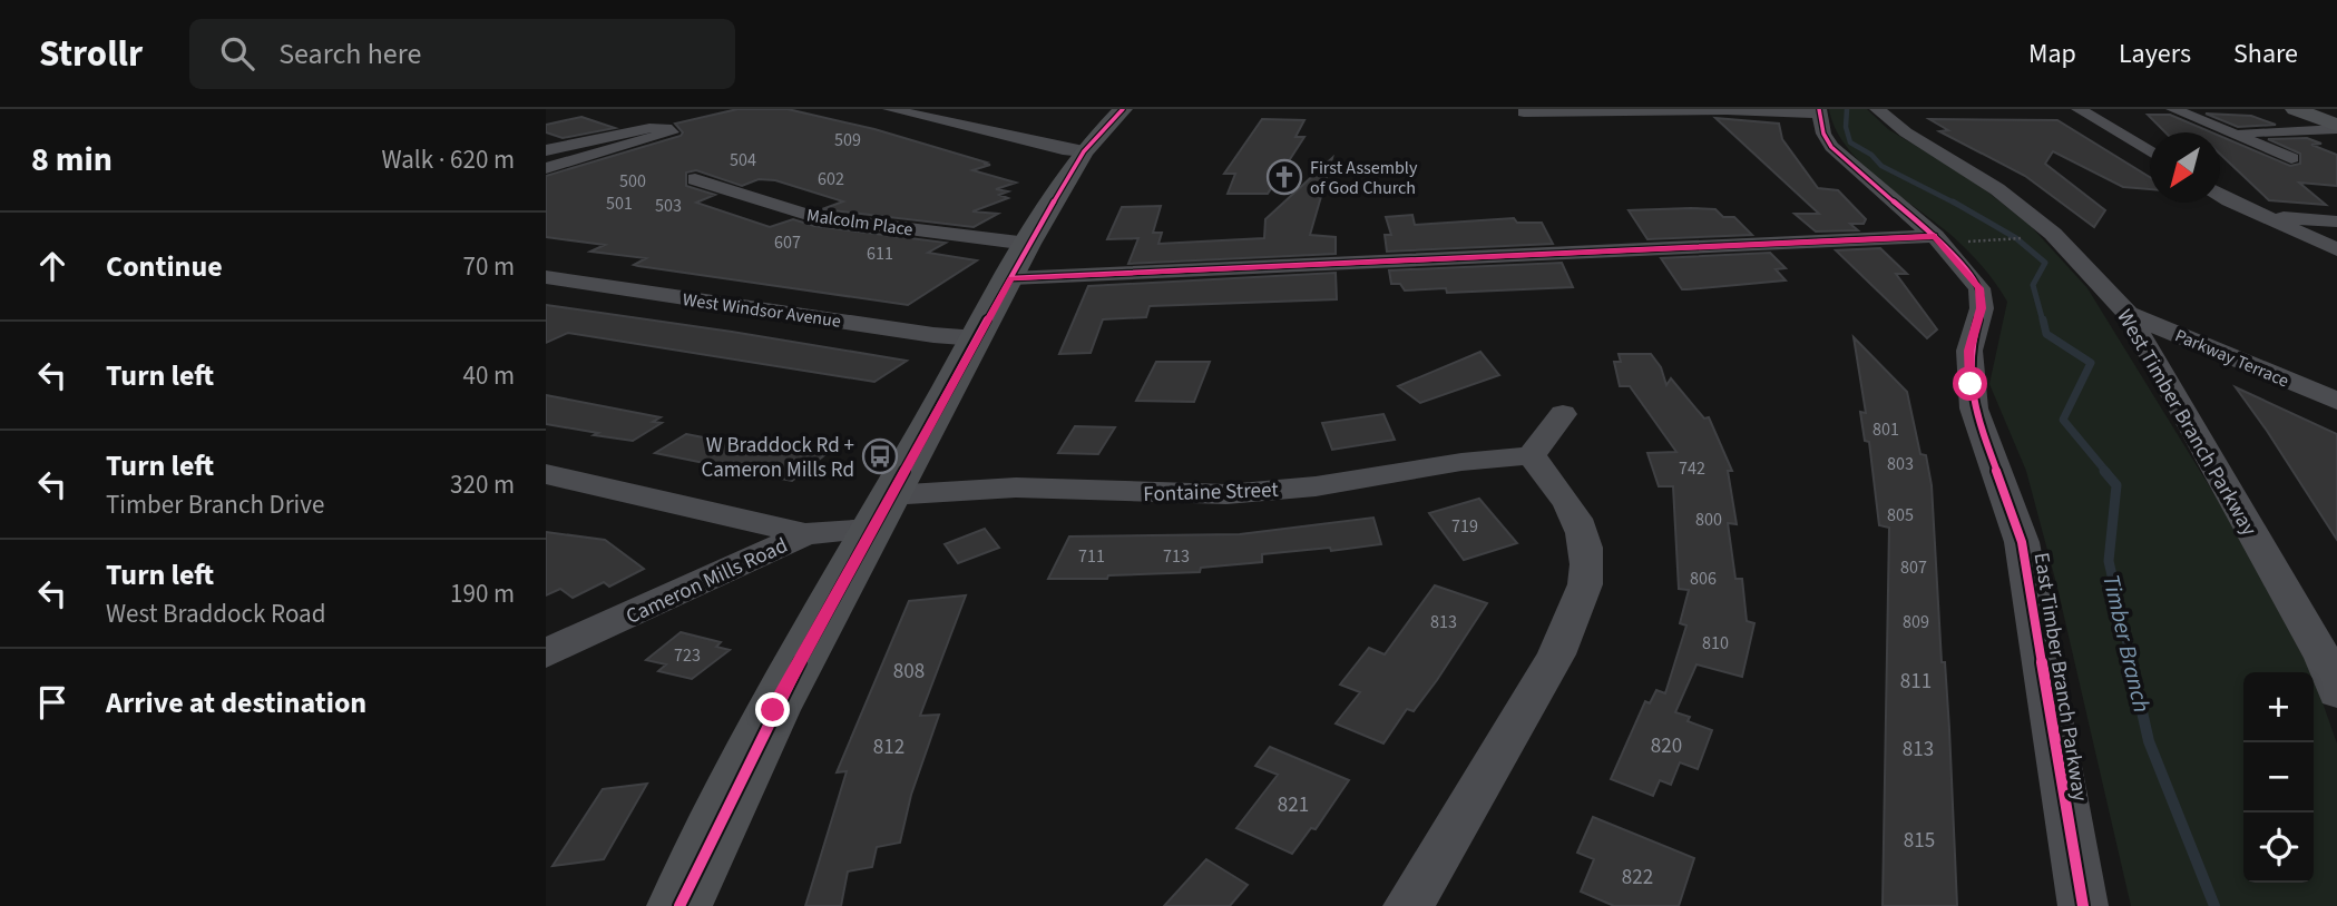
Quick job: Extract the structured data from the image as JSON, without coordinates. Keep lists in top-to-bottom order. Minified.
{"streets":{"street":["Malcolm Place","West Windsor Avenue","Parkway Terrace","West Timber Branch Parkway","Fontaine Street","Cameron Mills Road","East Timber Branch Parkway"]},"crossings":[["Parkway Terrace","West Timber Branch Parkway"],["Fontaine Street","Cameron Mills Road"]],"water":["Timber Branch"],"places":{"church":["First Assembly of God Church"],"bus stop":["W Braddock Rd + Cameron Mills Rd"]},"house_numbers":["509","504","602","500","501","503","607","611","801","803","742","805","800","719","711","713","807","806","813","809","810","723","808","811","820","812","813","821","815","822"],"north":"bottom left","page":{"header":"Strollr","search":"Search here","nav":["Map","Layers","Share"],"heading":["8 min","Walk · 620 m"],"list":[["Continue","70 m"],["Turn left","40 m"],["Turn left","Timber Branch Drive","320 m"],["Turn left","West Braddock Road","190 m"],"Arrive at destination"],"map_buttons":["+","−"]}}
